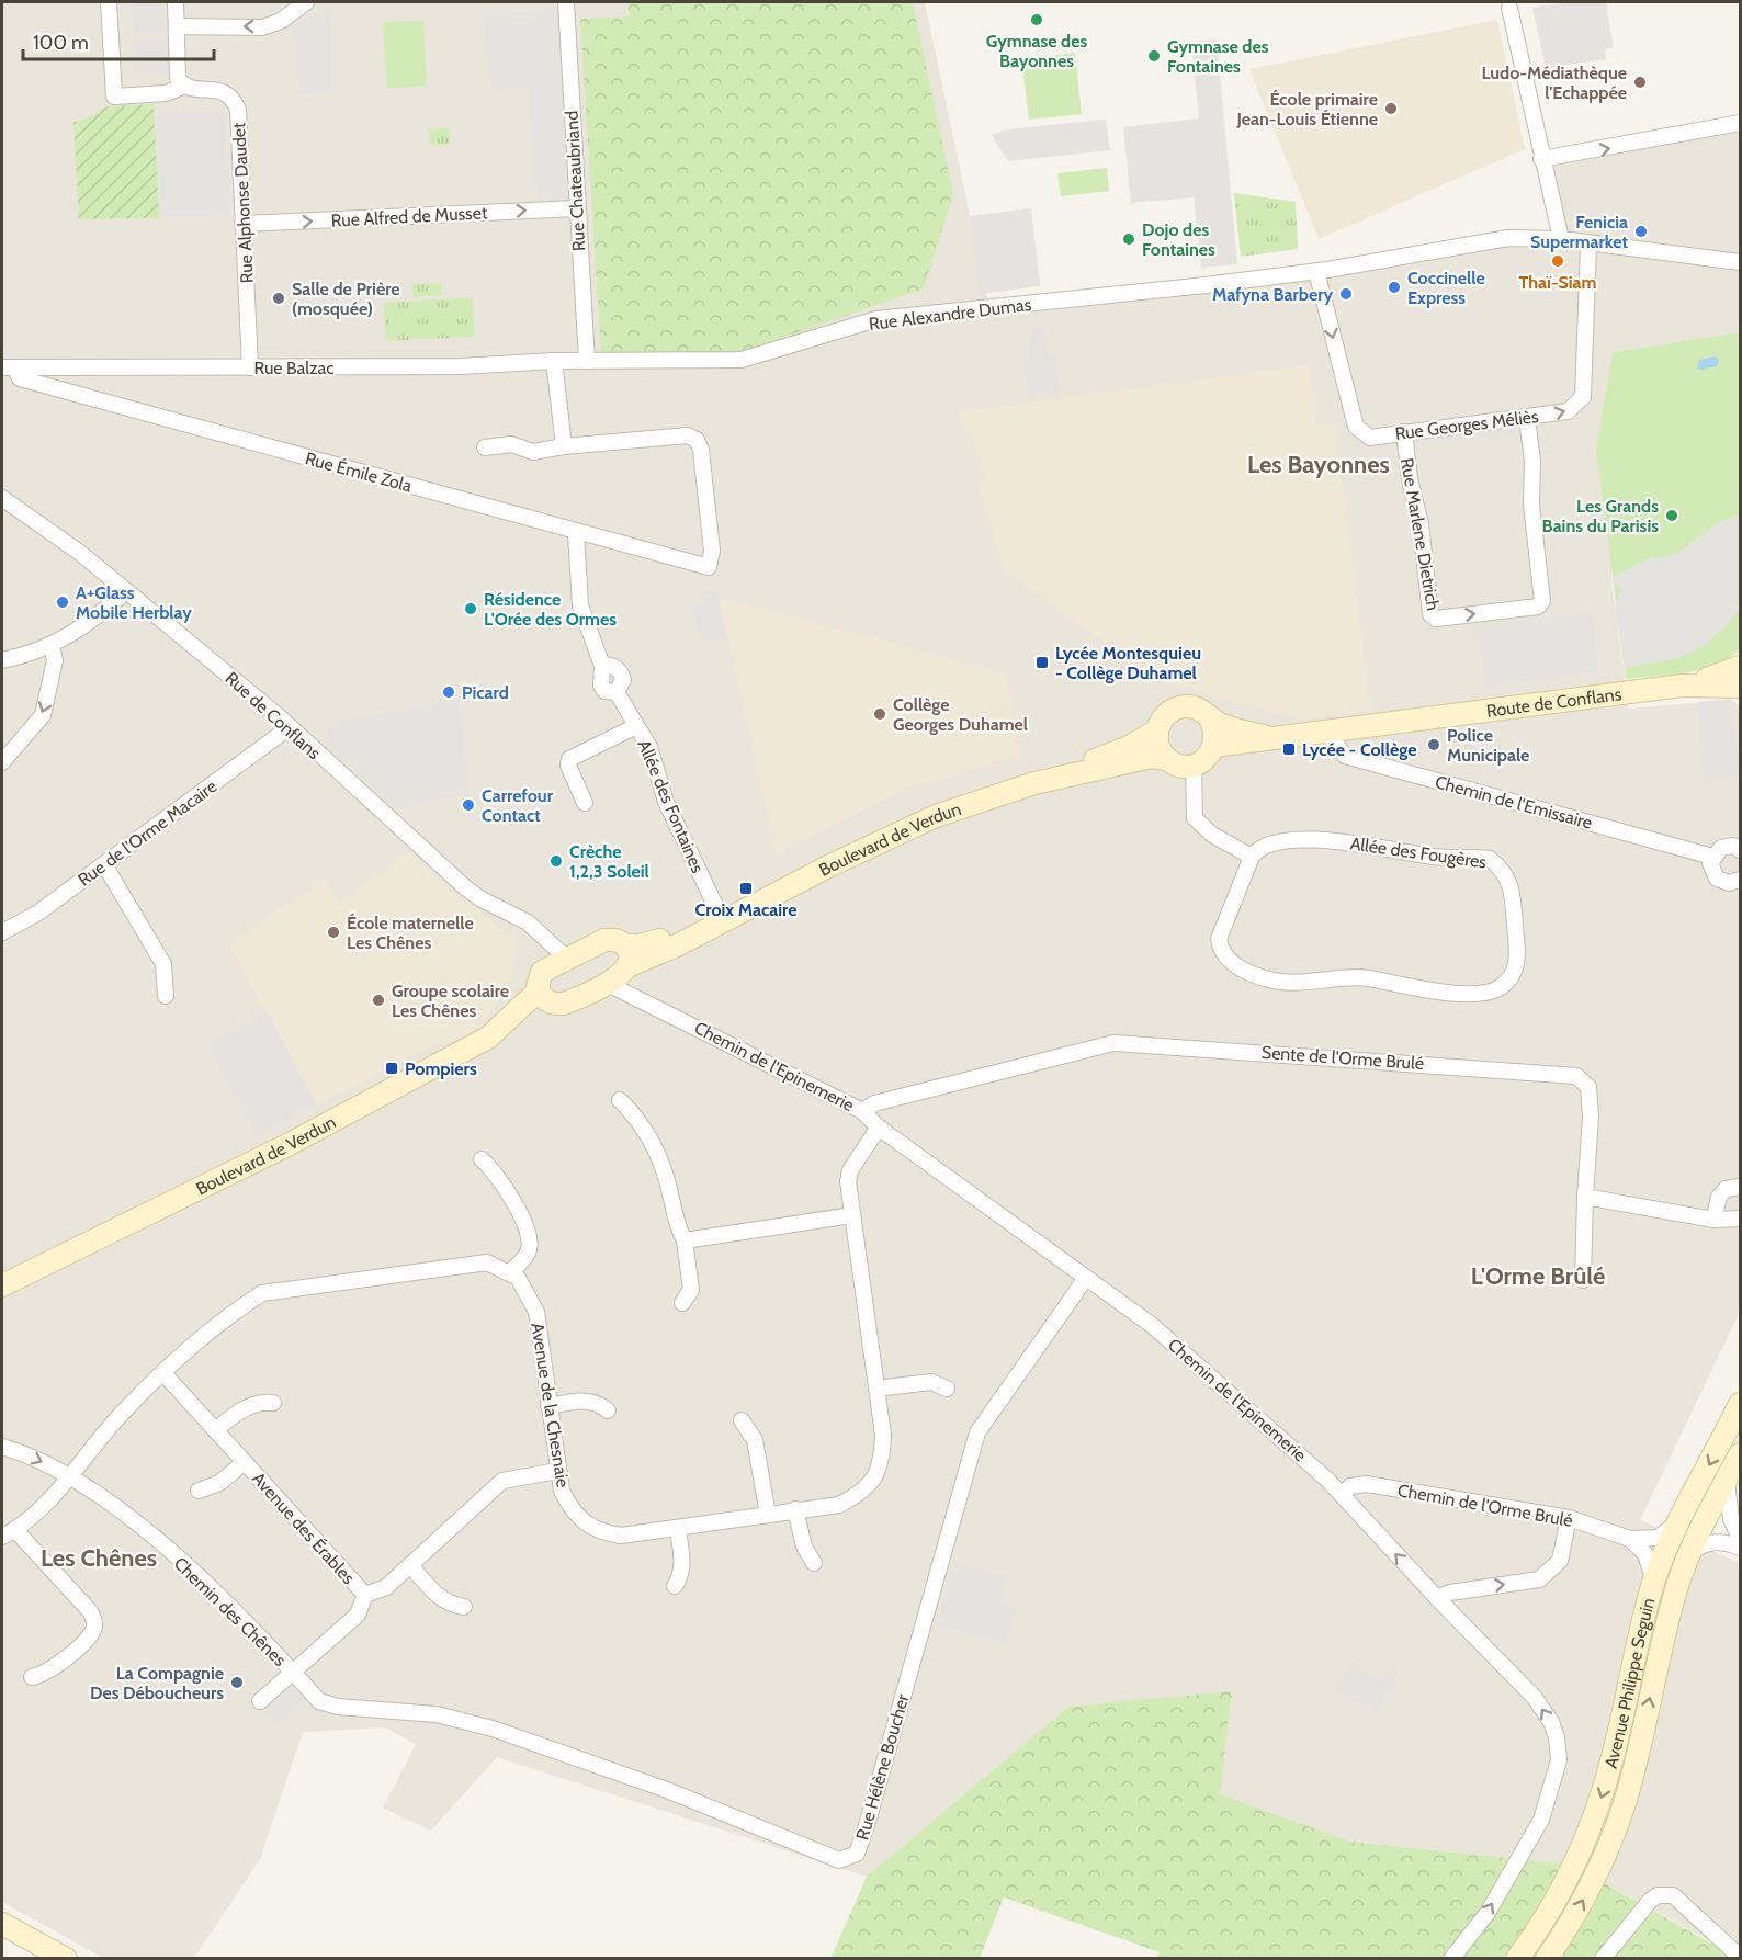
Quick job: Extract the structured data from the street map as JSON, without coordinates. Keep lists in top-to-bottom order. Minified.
{"streets":{"main road":["Route de Conflans","Boulevard de Verdun","Avenue Philippe Seguin"],"street":["Rue Chateaubriand","Rue Alphonse Daudet","Rue Alfred de Musset","Rue Alexandre Dumas","Rue Balzac","Rue Georges Méliès","Rue Émile Zola","Rue Marlene Dietrich","Rue de Conflans","Chemin de l'Emissaire","Allée des Fontaines","Rue de l'Orme Macaire","Allée des Fougères","Sente de l'Orme Brulé","Chemin de l'Epinemerie","Avenue de la Chesnaie","Chemin de l'Orme Brulé","Avenue des Érables","Chemin des Chênes","Rue Hélène Boucher"]},"crossings":[["Rue Chateaubriand","Rue Alfred de Musset"],["Rue Chateaubriand","Rue Alexandre Dumas"],["Rue Chateaubriand","Rue Balzac"],["Rue Alphonse Daudet","Rue Alfred de Musset"],["Rue Alphonse Daudet","Rue Balzac"],["Rue Alexandre Dumas","Rue Balzac"],["Rue Alexandre Dumas","Rue Georges Méliès"],["Rue Balzac","Rue Émile Zola"],["Rue Georges Méliès","Rue Marlene Dietrich"],["Rue Émile Zola","Allée des Fontaines"],["Route de Conflans","Chemin de l'Emissaire"],["Rue de Conflans","Rue de l'Orme Macaire"],["Allée des Fontaines","Boulevard de Verdun"],["Boulevard de Verdun","Chemin de l'Epinemerie"],["Sente de l'Orme Brulé","Chemin de l'Epinemerie"],["Chemin de l'Epinemerie","Avenue de la Chesnaie"],["Chemin de l'Epinemerie","Chemin de l'Orme Brulé"],["Chemin de l'Epinemerie","Rue Hélène Boucher"],["Avenue de la Chesnaie","Avenue des Érables"],["Chemin de l'Orme Brulé","Avenue Philippe Seguin"],["Chemin des Chênes","Rue Hélène Boucher"]],"one_way":["Rue Alfred de Musset"],"districts":["Les Bayonnes","L'Orme Brûlé","Les Chênes"],"places":{"other":["Gymnase des Bayonnes","Gymnase des Fontaines","Ludo-Médiathèque l'Echappée","École primaire Jean-Louis Étienne","Fenicia Supermarket","Dojo des Fontaines","Thaï-Siam","Coccinelle Express","Mafyna Barbery","Salle de Prière (mosquée)","Les Grands Bains du Parisis","A+Glass Mobile Herblay","Résidence L'Orée des Ormes","Picard","Collège Georges Duhamel","Police Municipale","Carrefour Contact","Crèche 1,2,3 Soleil","École maternelle Les Chênes","Groupe scolaire Les Chênes","La Compagnie Des Déboucheurs"],"transit":["Lycée Montesquieu - Collège Duhamel","Lycée - Collège","Croix Macaire","Pompiers"]},"scale_bar":"100 m"}
